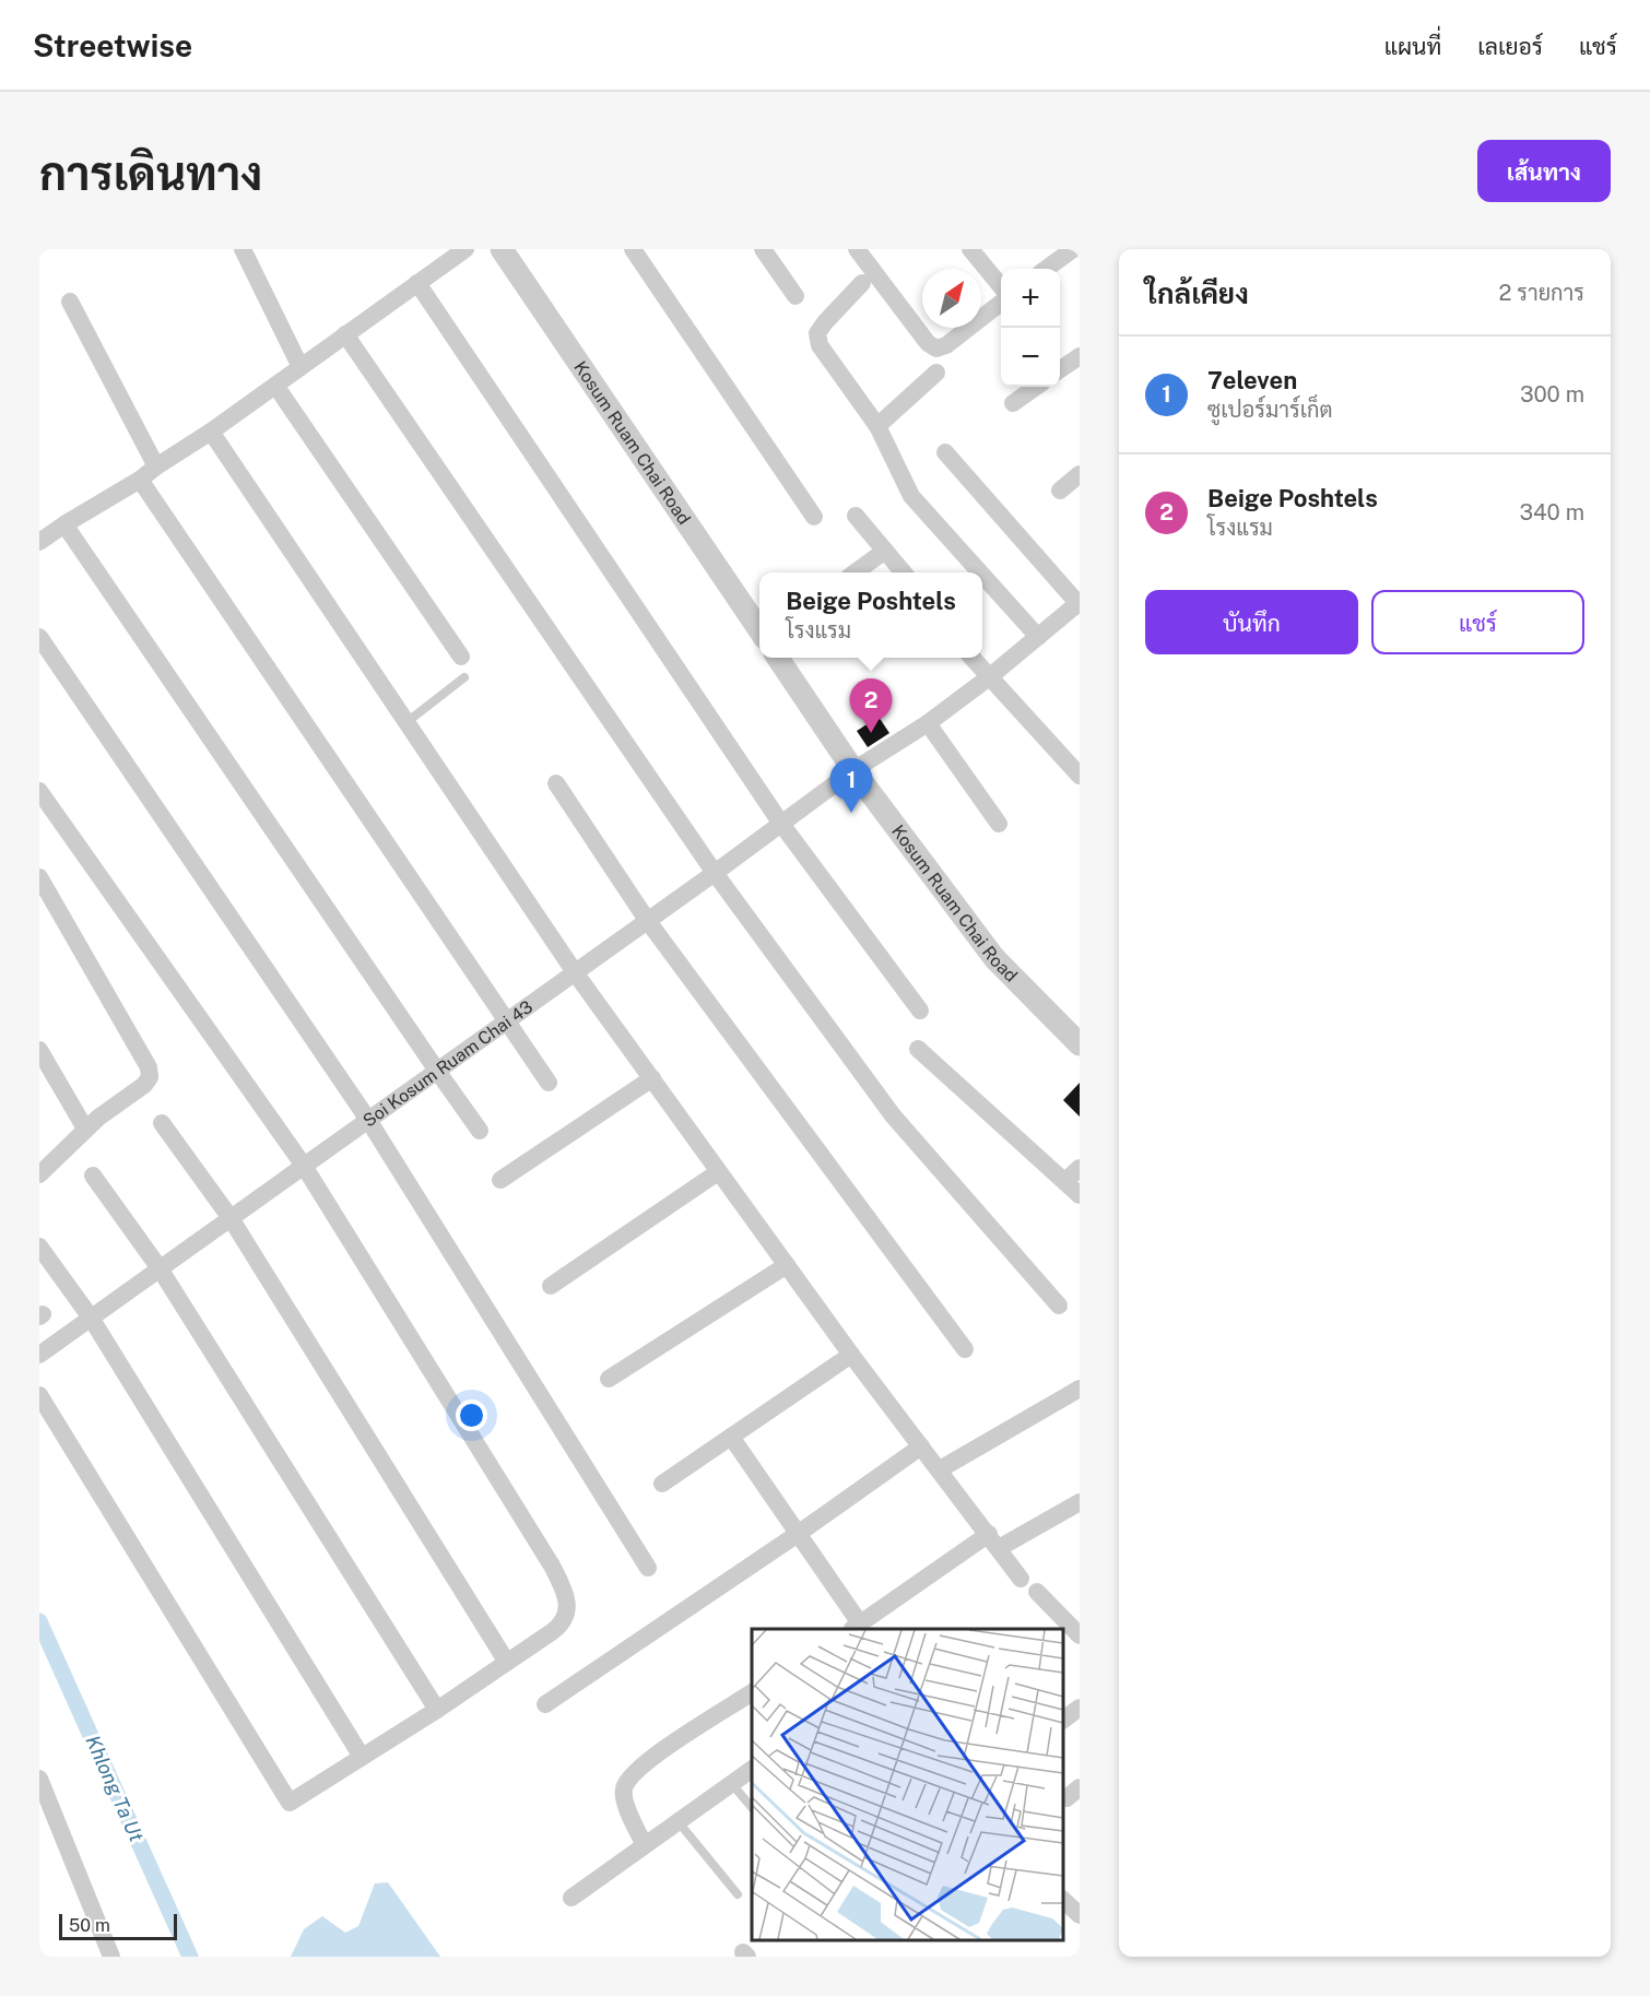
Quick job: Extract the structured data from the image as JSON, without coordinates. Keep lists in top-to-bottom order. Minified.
{"streets":{"street":["Kosum Ruam Chai Road","Soi Kosum Ruam Chai 43"]},"crossings":[["Kosum Ruam Chai Road","Soi Kosum Ruam Chai 43"]],"water":["Khlong Ta Ut"],"scale_bar":"50 m","north":"top right","page":{"header":"Streetwise","nav":["แผนที่","เลเยอร์","แชร์"],"buttons":["เส้นทาง",["บันทึก","แชร์"]],"title":"การเดินทาง","heading":["ใกล้เคียง","2 รายการ"],"map_buttons":["+","−"],"list":[{"mark":"1","name":"7eleven","note":"ซูเปอร์มาร์เก็ต","value":"300 m"},{"mark":"2","name":"Beige Poshtels","note":"โรงแรม","value":"340 m"}],"popup":["Beige Poshtels","โรงแรม"],"pins":["2","1"],"scale":"50 m"}}
